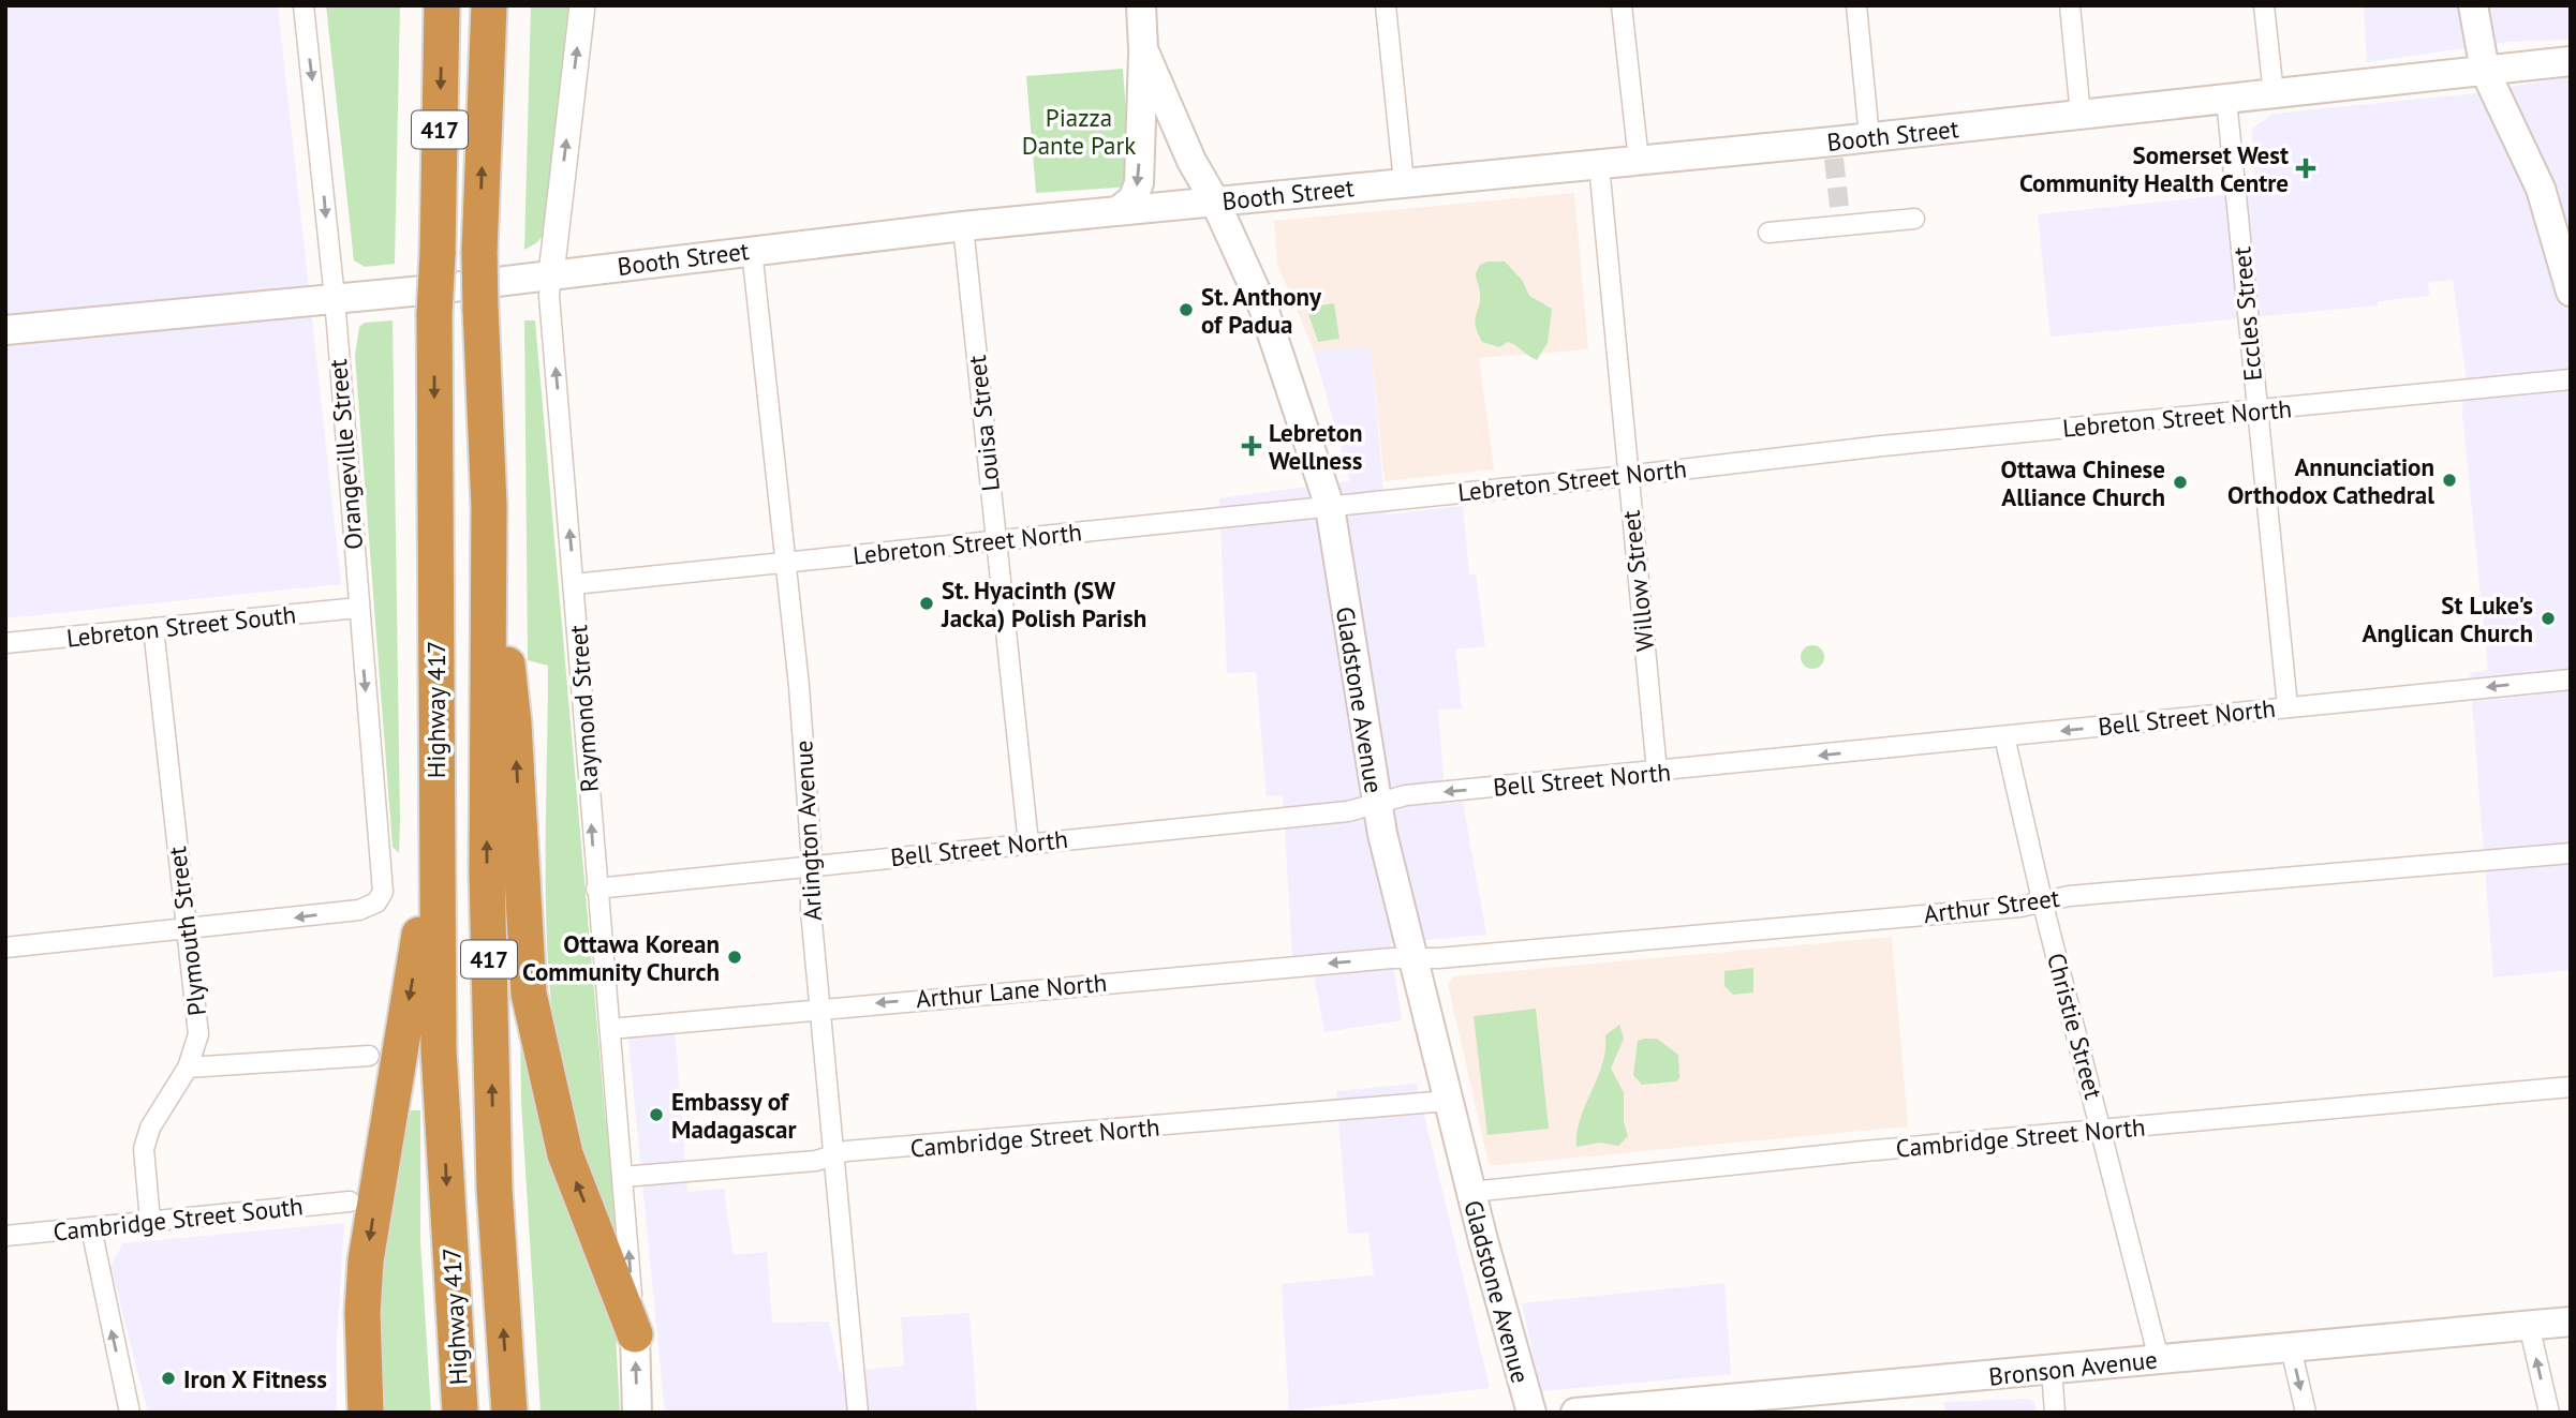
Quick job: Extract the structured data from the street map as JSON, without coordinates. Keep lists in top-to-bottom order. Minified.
{"streets":{"highway":["417","Highway 417"],"main road":["Booth Street","Gladstone Avenue","Raymond Street","Bronson Avenue"],"street":["Eccles Street","Lebreton Street North","Louisa Street","Orangeville Street","Willow Street","Lebreton Street South","Bell Street North","Arlington Avenue","Arthur Street","Plymouth Street","Arthur Lane North","Christie Street","Cambridge Street North","Cambridge Street South"]},"crossings":[["Booth Street","Eccles Street"],["Booth Street","Louisa Street"],["Booth Street","Orangeville Street"],["Booth Street","Willow Street"],["Booth Street","Gladstone Avenue"],["Booth Street","Raymond Street"],["Booth Street","Arlington Avenue"],["Eccles Street","Lebreton Street North"],["Eccles Street","Bell Street North"],["Lebreton Street North","Louisa Street"],["Lebreton Street North","Willow Street"],["Lebreton Street North","Gladstone Avenue"],["Lebreton Street North","Raymond Street"],["Lebreton Street North","Arlington Avenue"],["Louisa Street","Bell Street North"],["Orangeville Street","Lebreton Street South"],["Orangeville Street","Plymouth Street"],["Willow Street","Bell Street North"],["Lebreton Street South","Plymouth Street"],["Gladstone Avenue","Bell Street North"],["Gladstone Avenue","Arthur Street"],["Gladstone Avenue","Arthur Lane North"],["Gladstone Avenue","Cambridge Street North"],["Raymond Street","Bell Street North"],["Raymond Street","Arthur Lane North"],["Raymond Street","Cambridge Street North"],["Bell Street North","Arlington Avenue"],["Bell Street North","Christie Street"],["Arlington Avenue","Arthur Lane North"],["Arlington Avenue","Cambridge Street North"],["Arthur Street","Arthur Lane North"],["Arthur Street","Christie Street"],["Plymouth Street","Cambridge Street South"],["Christie Street","Cambridge Street North"],["Christie Street","Bronson Avenue"]],"one_way":["Orangeville Street","Raymond Street","Bell Street North","Arthur Lane North"],"parks":["Piazza Dante Park"],"places":{"health":["Somerset West Community Health Centre","Lebreton Wellness"],"other":["St. Anthony of Padua","Annunciation Orthodox Cathedral","Ottawa Chinese Alliance Church","St. Hyacinth (SW Jacka) Polish Parish","St Luke's Anglican Church","Ottawa Korean Community Church","Embassy of Madagascar","Iron X Fitness"]}}
